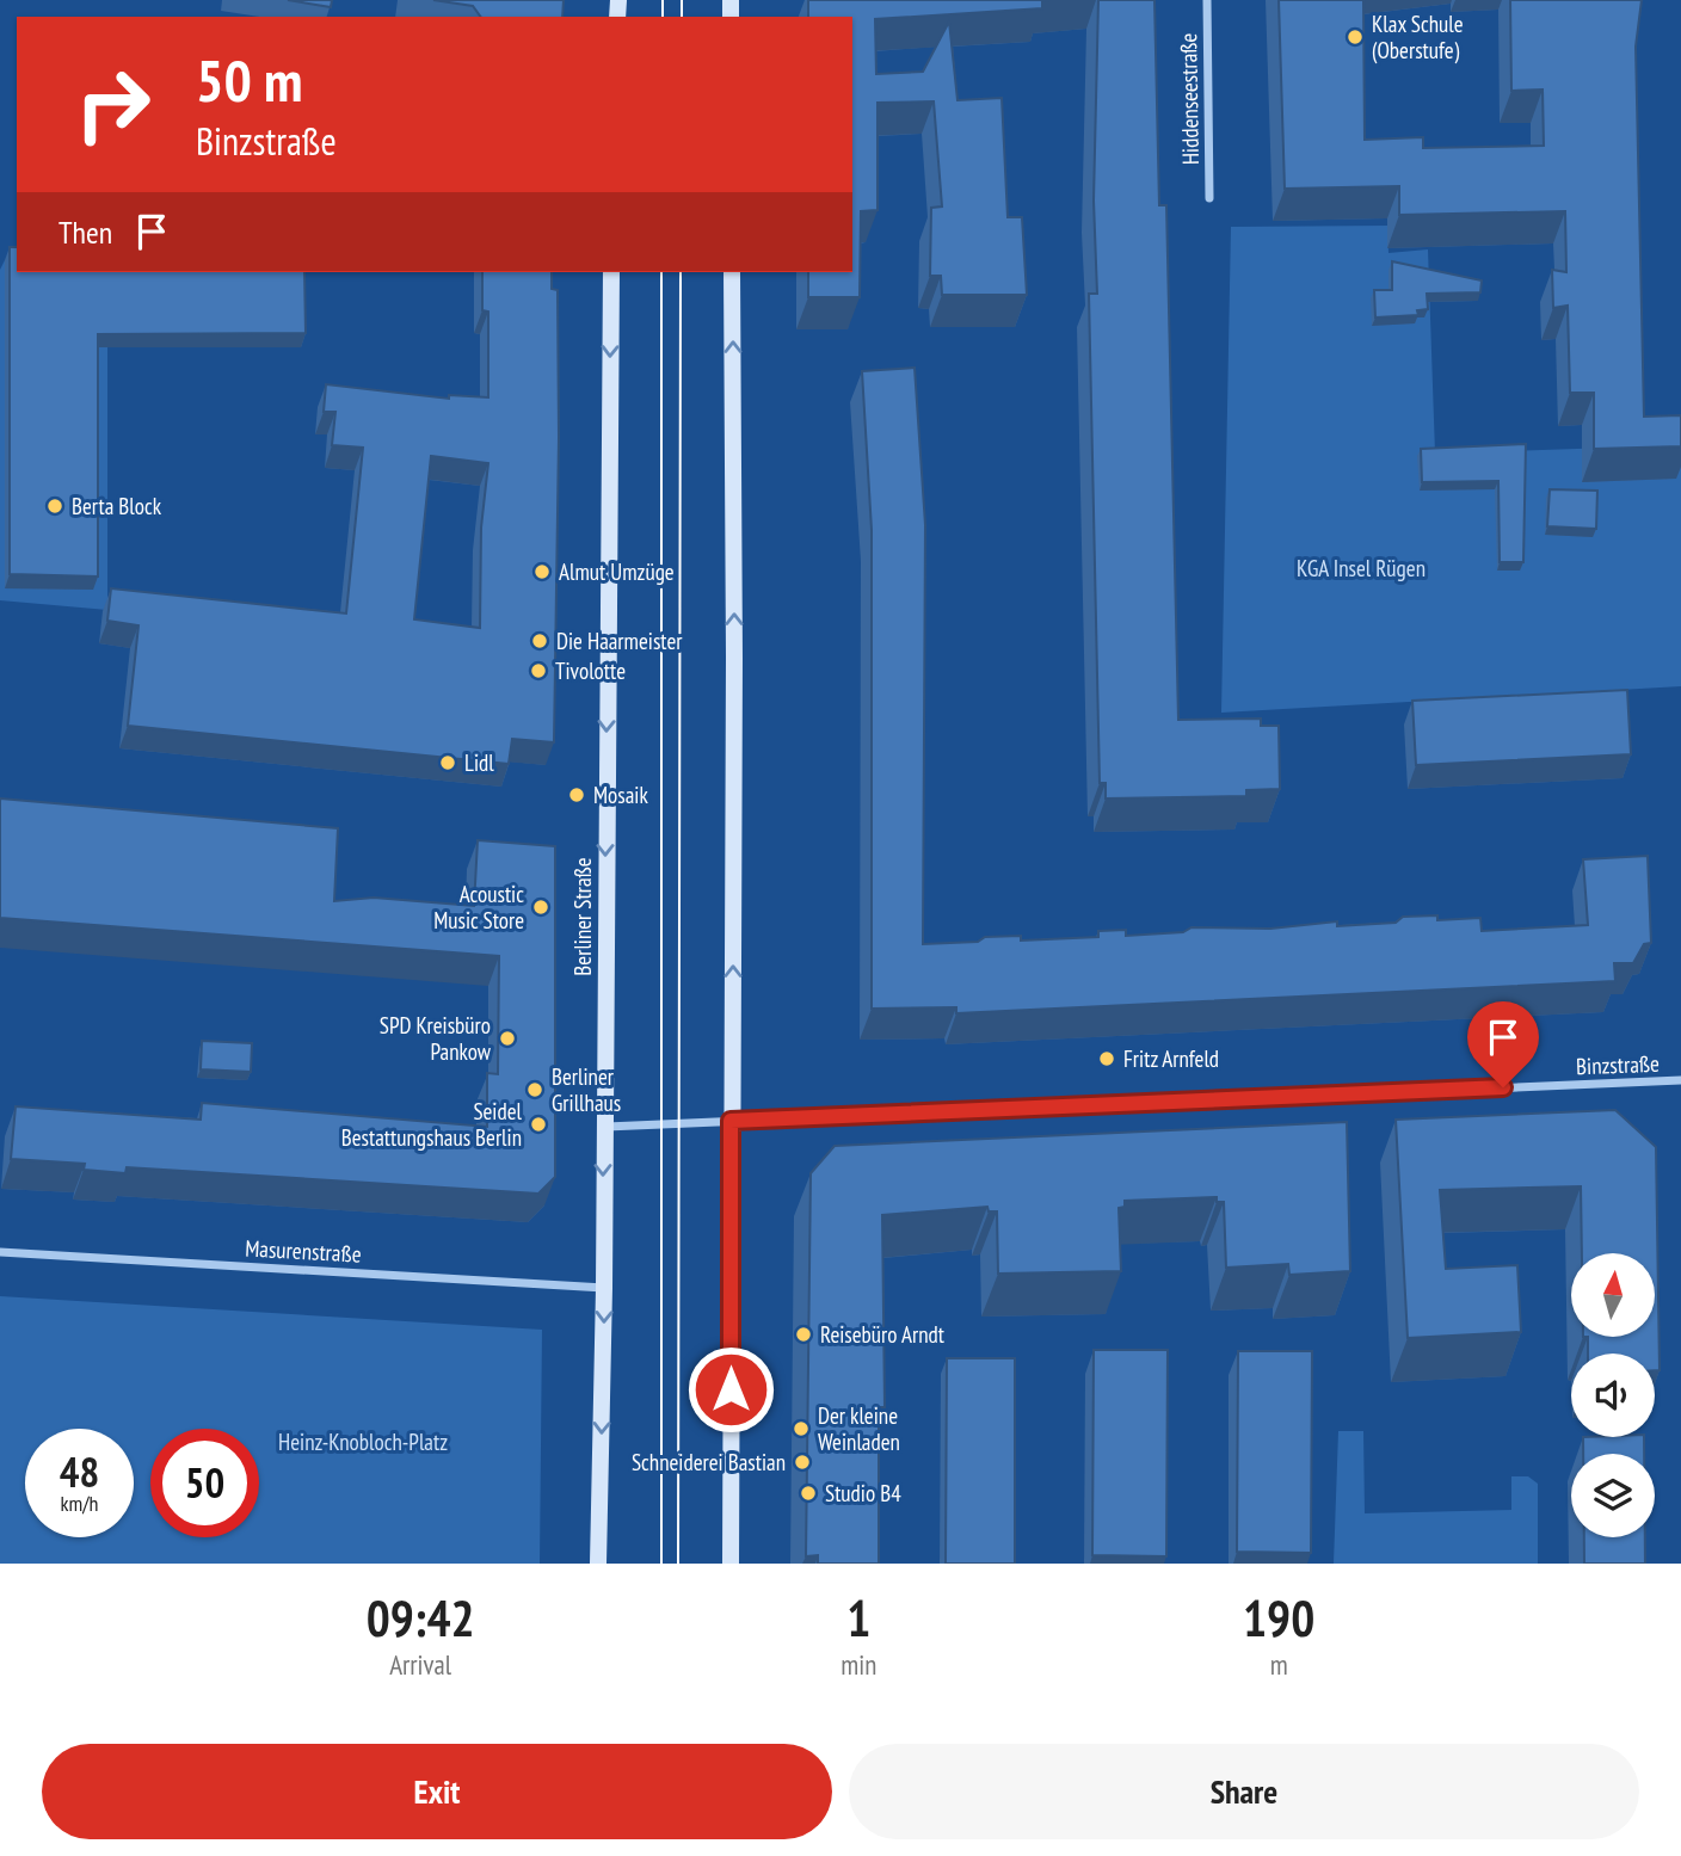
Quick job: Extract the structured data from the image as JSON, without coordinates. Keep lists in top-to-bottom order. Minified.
{"streets":{"main road":["Berliner Straße"],"street":["Hiddenseestraße","Binzstraße","Masurenstraße"]},"crossings":[["Berliner Straße","Binzstraße"],["Berliner Straße","Masurenstraße"]],"parks":["KGA Insel Rügen","Heinz-Knobloch-Platz"],"places":["Klax Schule (Oberstufe)","Berta Block","Almut Umzüge","Die Haarmeister","Tivolotte","Lidl","Mosaik","Acoustic Music Store","SPD Kreisbüro Pankow","Fritz Arnfeld","Berliner Grillhaus","Seidel Bestattungshaus Berlin","Reisebüro Arndt","Der kleine Weinladen","Schneiderei Bastian","Studio B4"],"north":"top","page":{"turn":["50 m","Binzstraße"],"then":"Then","speed":"48 km/h","limit":"50","eta":["09:42","Arrival","1","min","190","m"],"buttons":["Exit","Share"]}}
